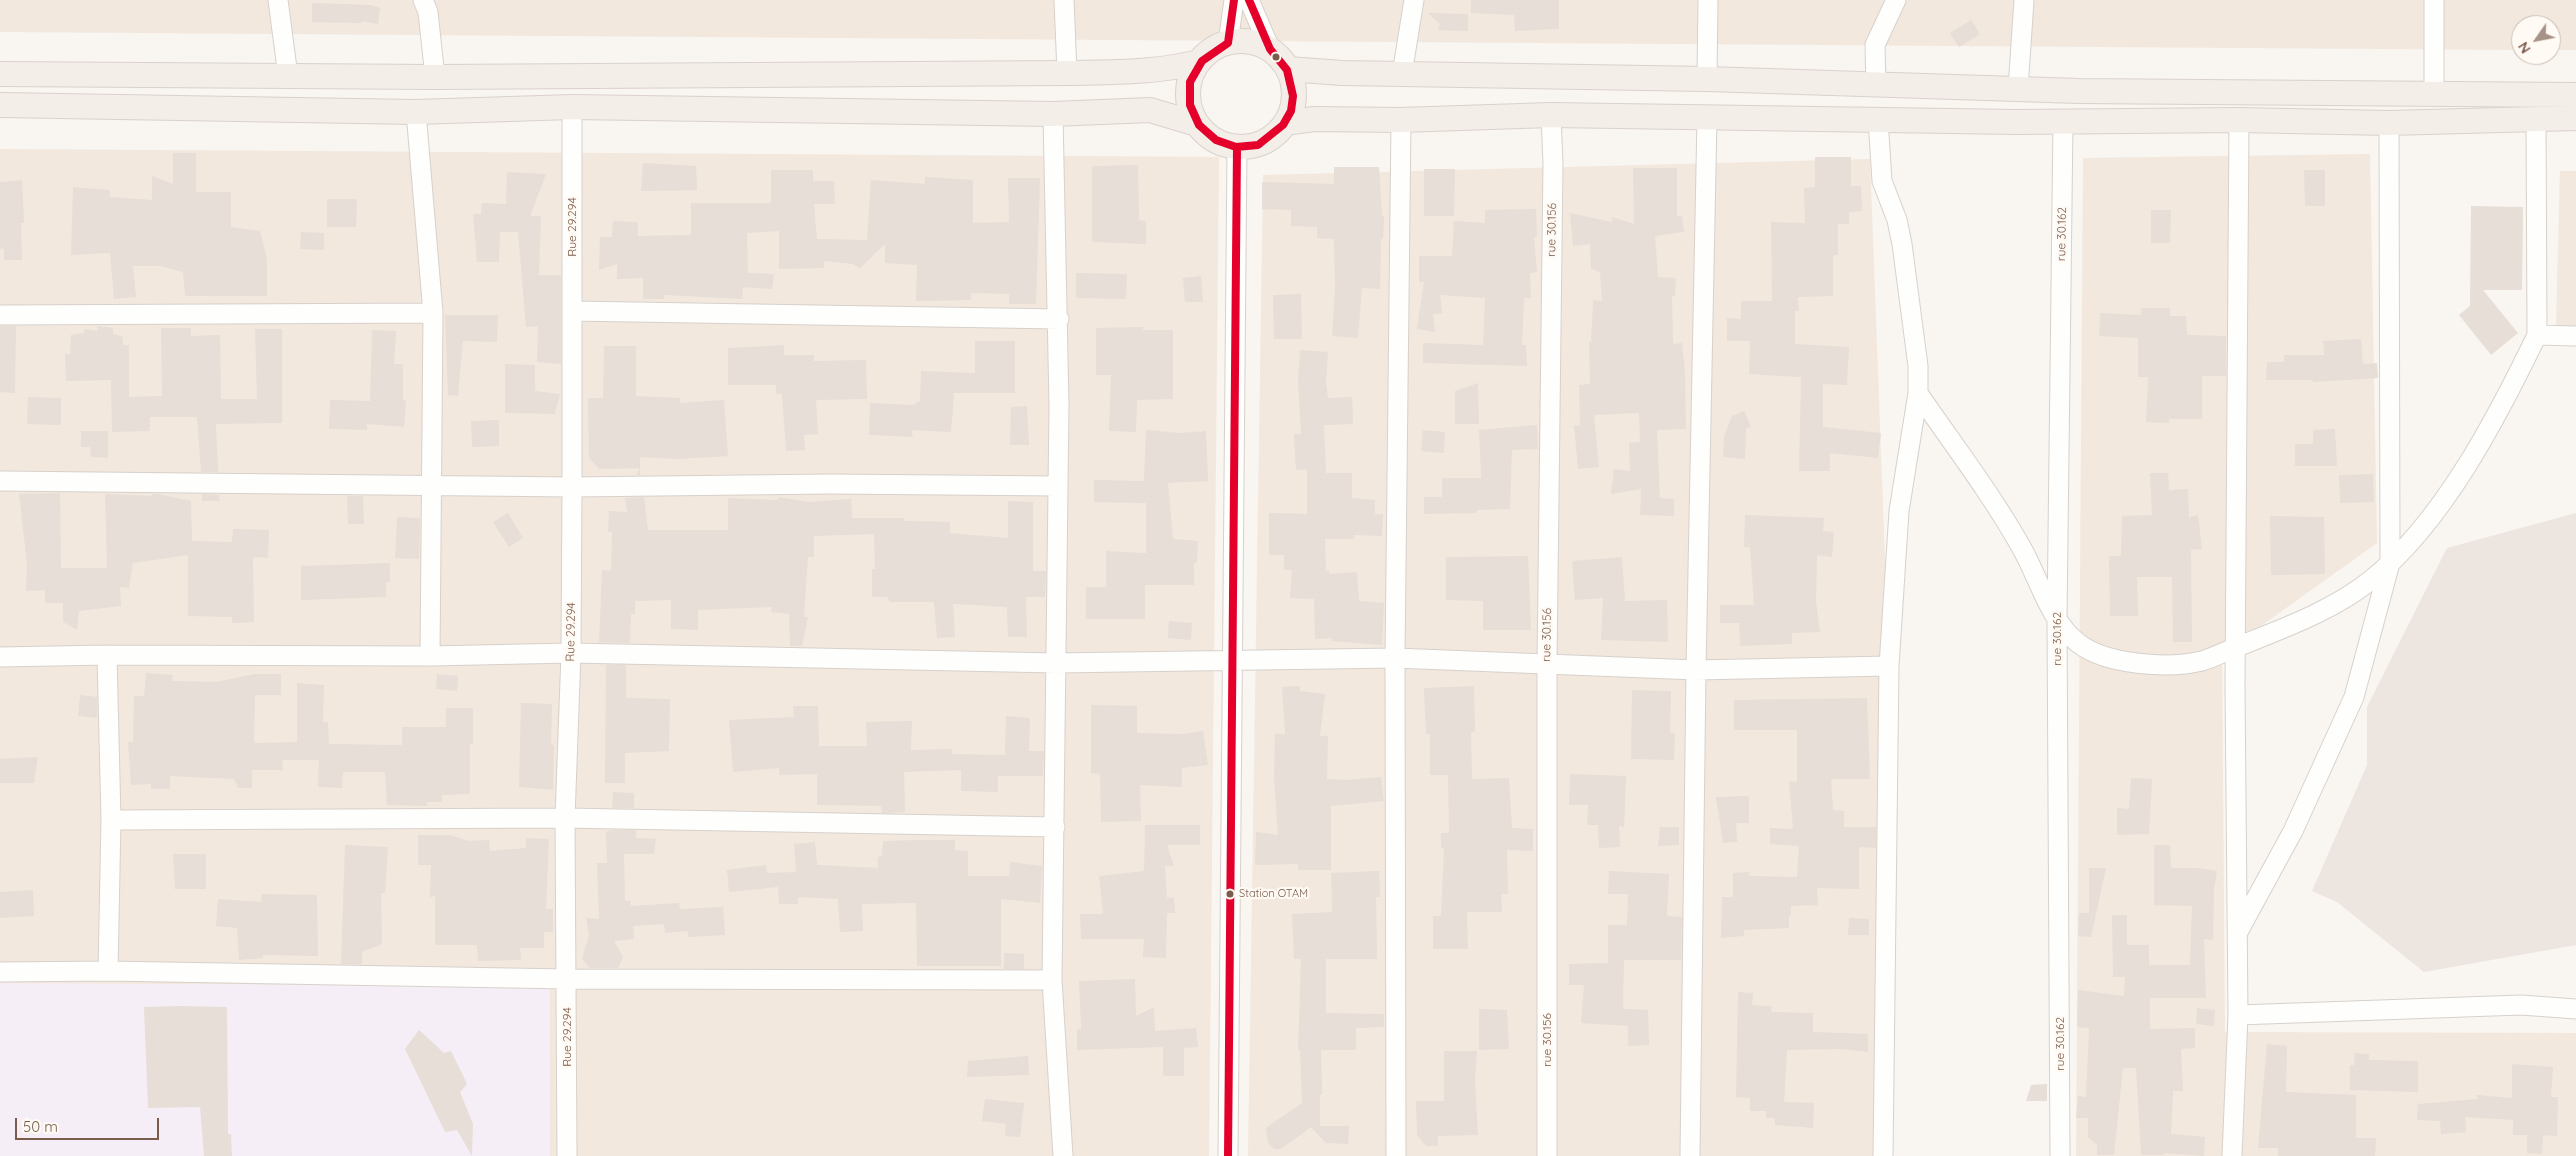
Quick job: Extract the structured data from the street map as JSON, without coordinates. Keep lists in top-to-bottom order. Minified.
{"streets":{"street":["Rue 29.294","rue 30.156","rue 30.162"]},"places":["Station OTAM"],"scale_bar":"50 m","north":"bottom left"}
